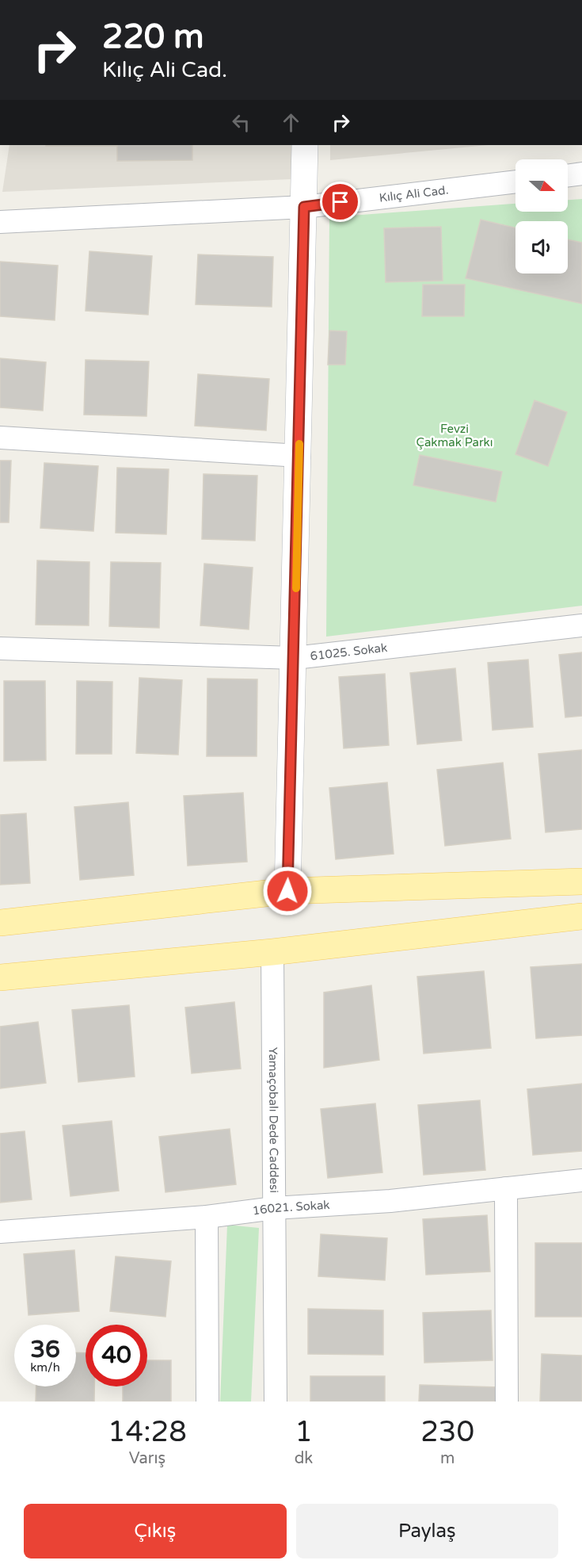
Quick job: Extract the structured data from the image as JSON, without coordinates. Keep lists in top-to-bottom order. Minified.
{"streets":{"street":["Kılıç Ali Cad.","61025. Sokak","Yamaçobalı Dede Caddesi","16021. Sokak"]},"crossings":[["Yamaçobalı Dede Caddesi","16021. Sokak"]],"parks":["Fevzi Çakmak Parkı"],"north":"right","page":{"turn":["220 m","Kılıç Ali Cad."],"speed":"36 km/h","limit":"40","eta":["14:28","Varış","1","dk","230","m"],"buttons":["Çıkış","Paylaş"]}}
